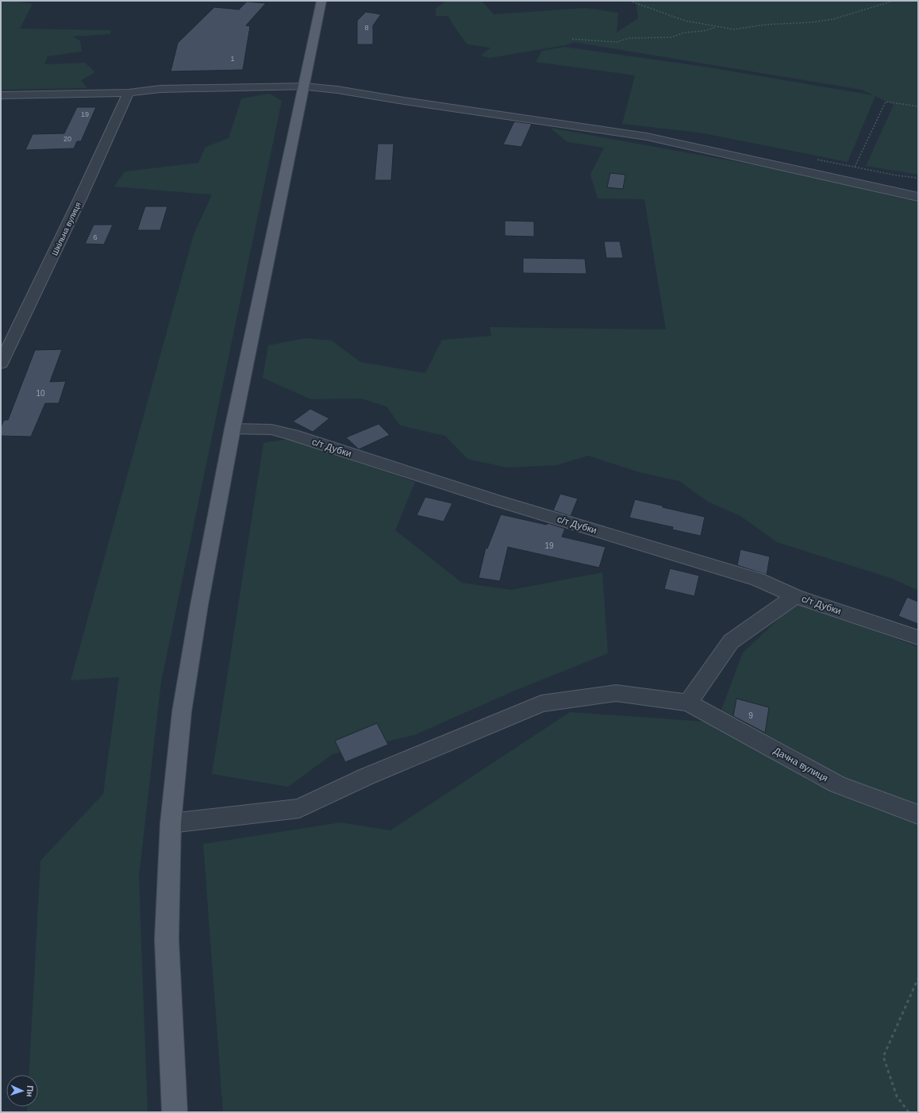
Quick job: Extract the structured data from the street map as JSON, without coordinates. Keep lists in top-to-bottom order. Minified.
{"streets":{"street":["Шкільна вулиця","с/т Дубки","Дачна вулиця"]},"house_numbers":["8","1","19","20","6","10","19","9"],"north":"right"}
